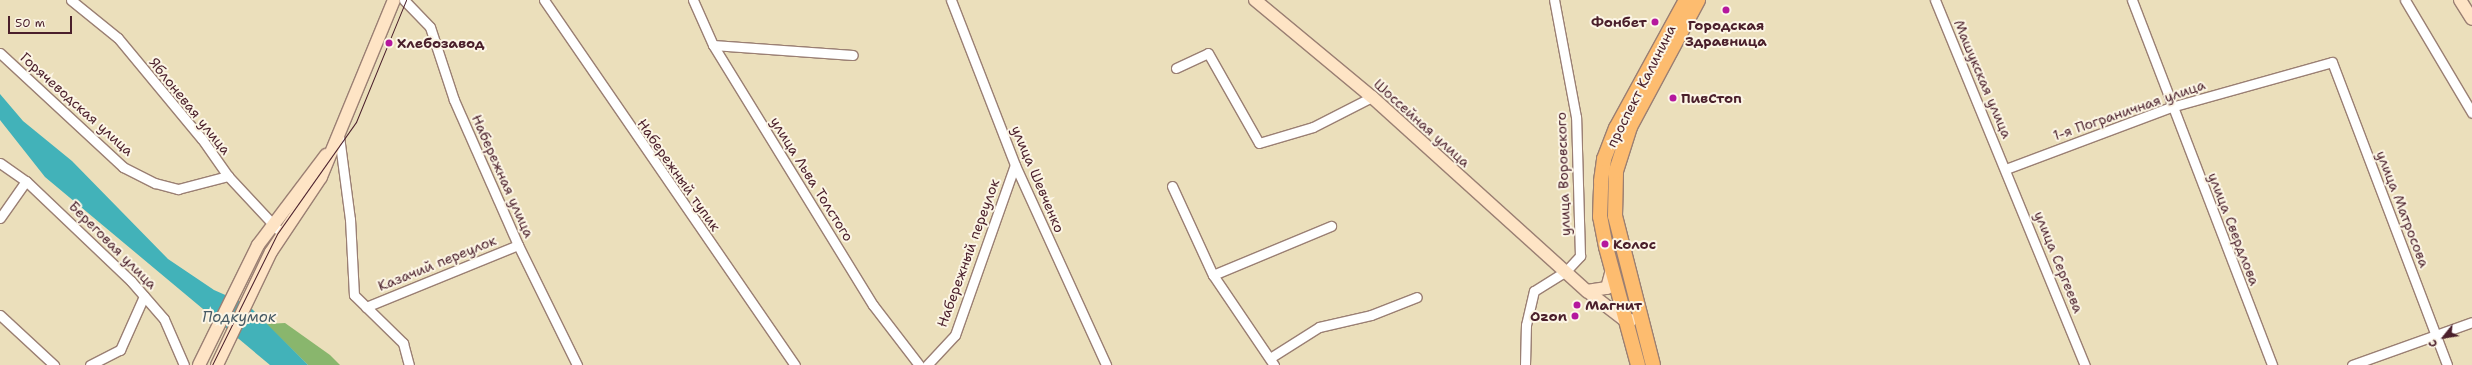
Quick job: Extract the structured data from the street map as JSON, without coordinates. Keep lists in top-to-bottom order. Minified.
{"streets":{"main road":["проспект Калинина","Шоссейная улица"],"street":["Машукская улица","Горячеводская улица","Яблоневая улица","1-я Пограничная улица","улица Воровского","Набережный тупик","Набережная улица","улица Льва Толстого","улица Шевченко","улица Матросова","улица Свердлова","Береговая улица","Набережный переулок","улица Сергеева","Казачий переулок"]},"crossings":[["Машукская улица","1-я Пограничная улица"],["Машукская улица","улица Сергеева"],["проспект Калинина","Шоссейная улица"],["Горячеводская улица","Яблоневая улица"],["1-я Пограничная улица","улица Матросова"],["1-я Пограничная улица","улица Свердлова"],["1-я Пограничная улица","улица Сергеева"],["Шоссейная улица","улица Воровского"],["Набережная улица","Казачий переулок"],["улица Шевченко","Набережный переулок"]],"water":["Подкумок"],"places":["Городская Здравница","Фонбет","Хлебозавод","ПивСтоп","Колос","Магнит","Ozon"],"scale_bar":"50 m","north":"bottom left"}
